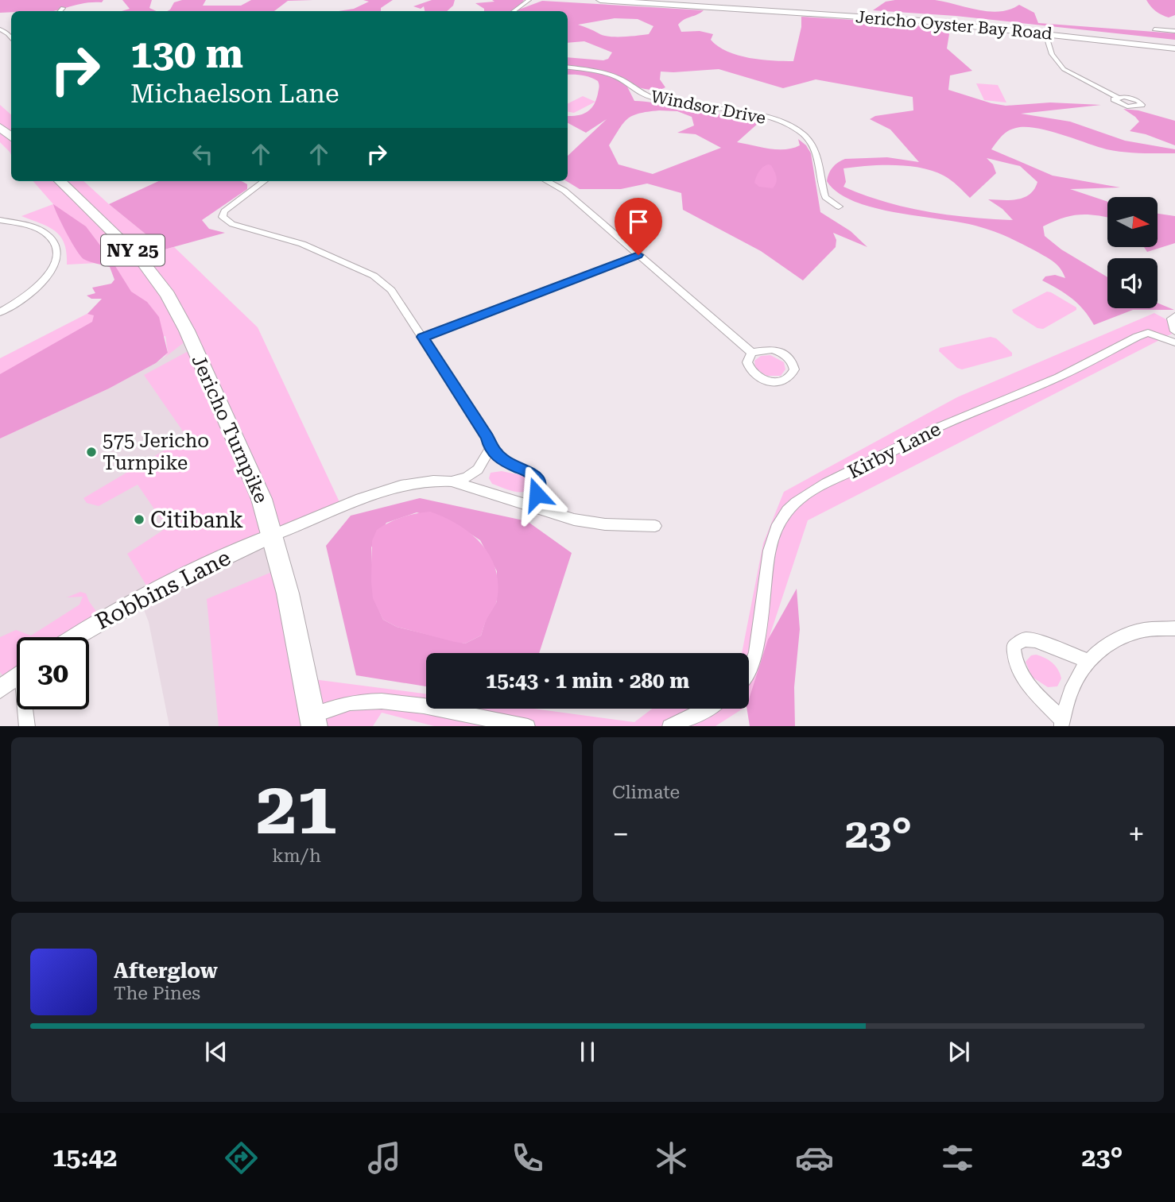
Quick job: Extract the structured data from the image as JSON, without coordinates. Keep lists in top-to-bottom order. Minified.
{"streets":{"main road":["Jericho Oyster Bay Road","NY 25","Jericho Turnpike"],"street":["Windsor Drive","Kirby Lane","Robbins Lane"]},"crossings":[["Jericho Turnpike","Robbins Lane"]],"places":["575 Jericho Turnpike","Citibank"],"north":"right","page":{"turn":["130 m","Michaelson Lane"],"limit":"30","trip":"15:43 · 1 min · 280 m","tile":[["21","km/h"],"Climate"],"heat":["−","23°","+"],"song":["Afterglow","The Pines"],"tabs":["15:42","23°"]}}
